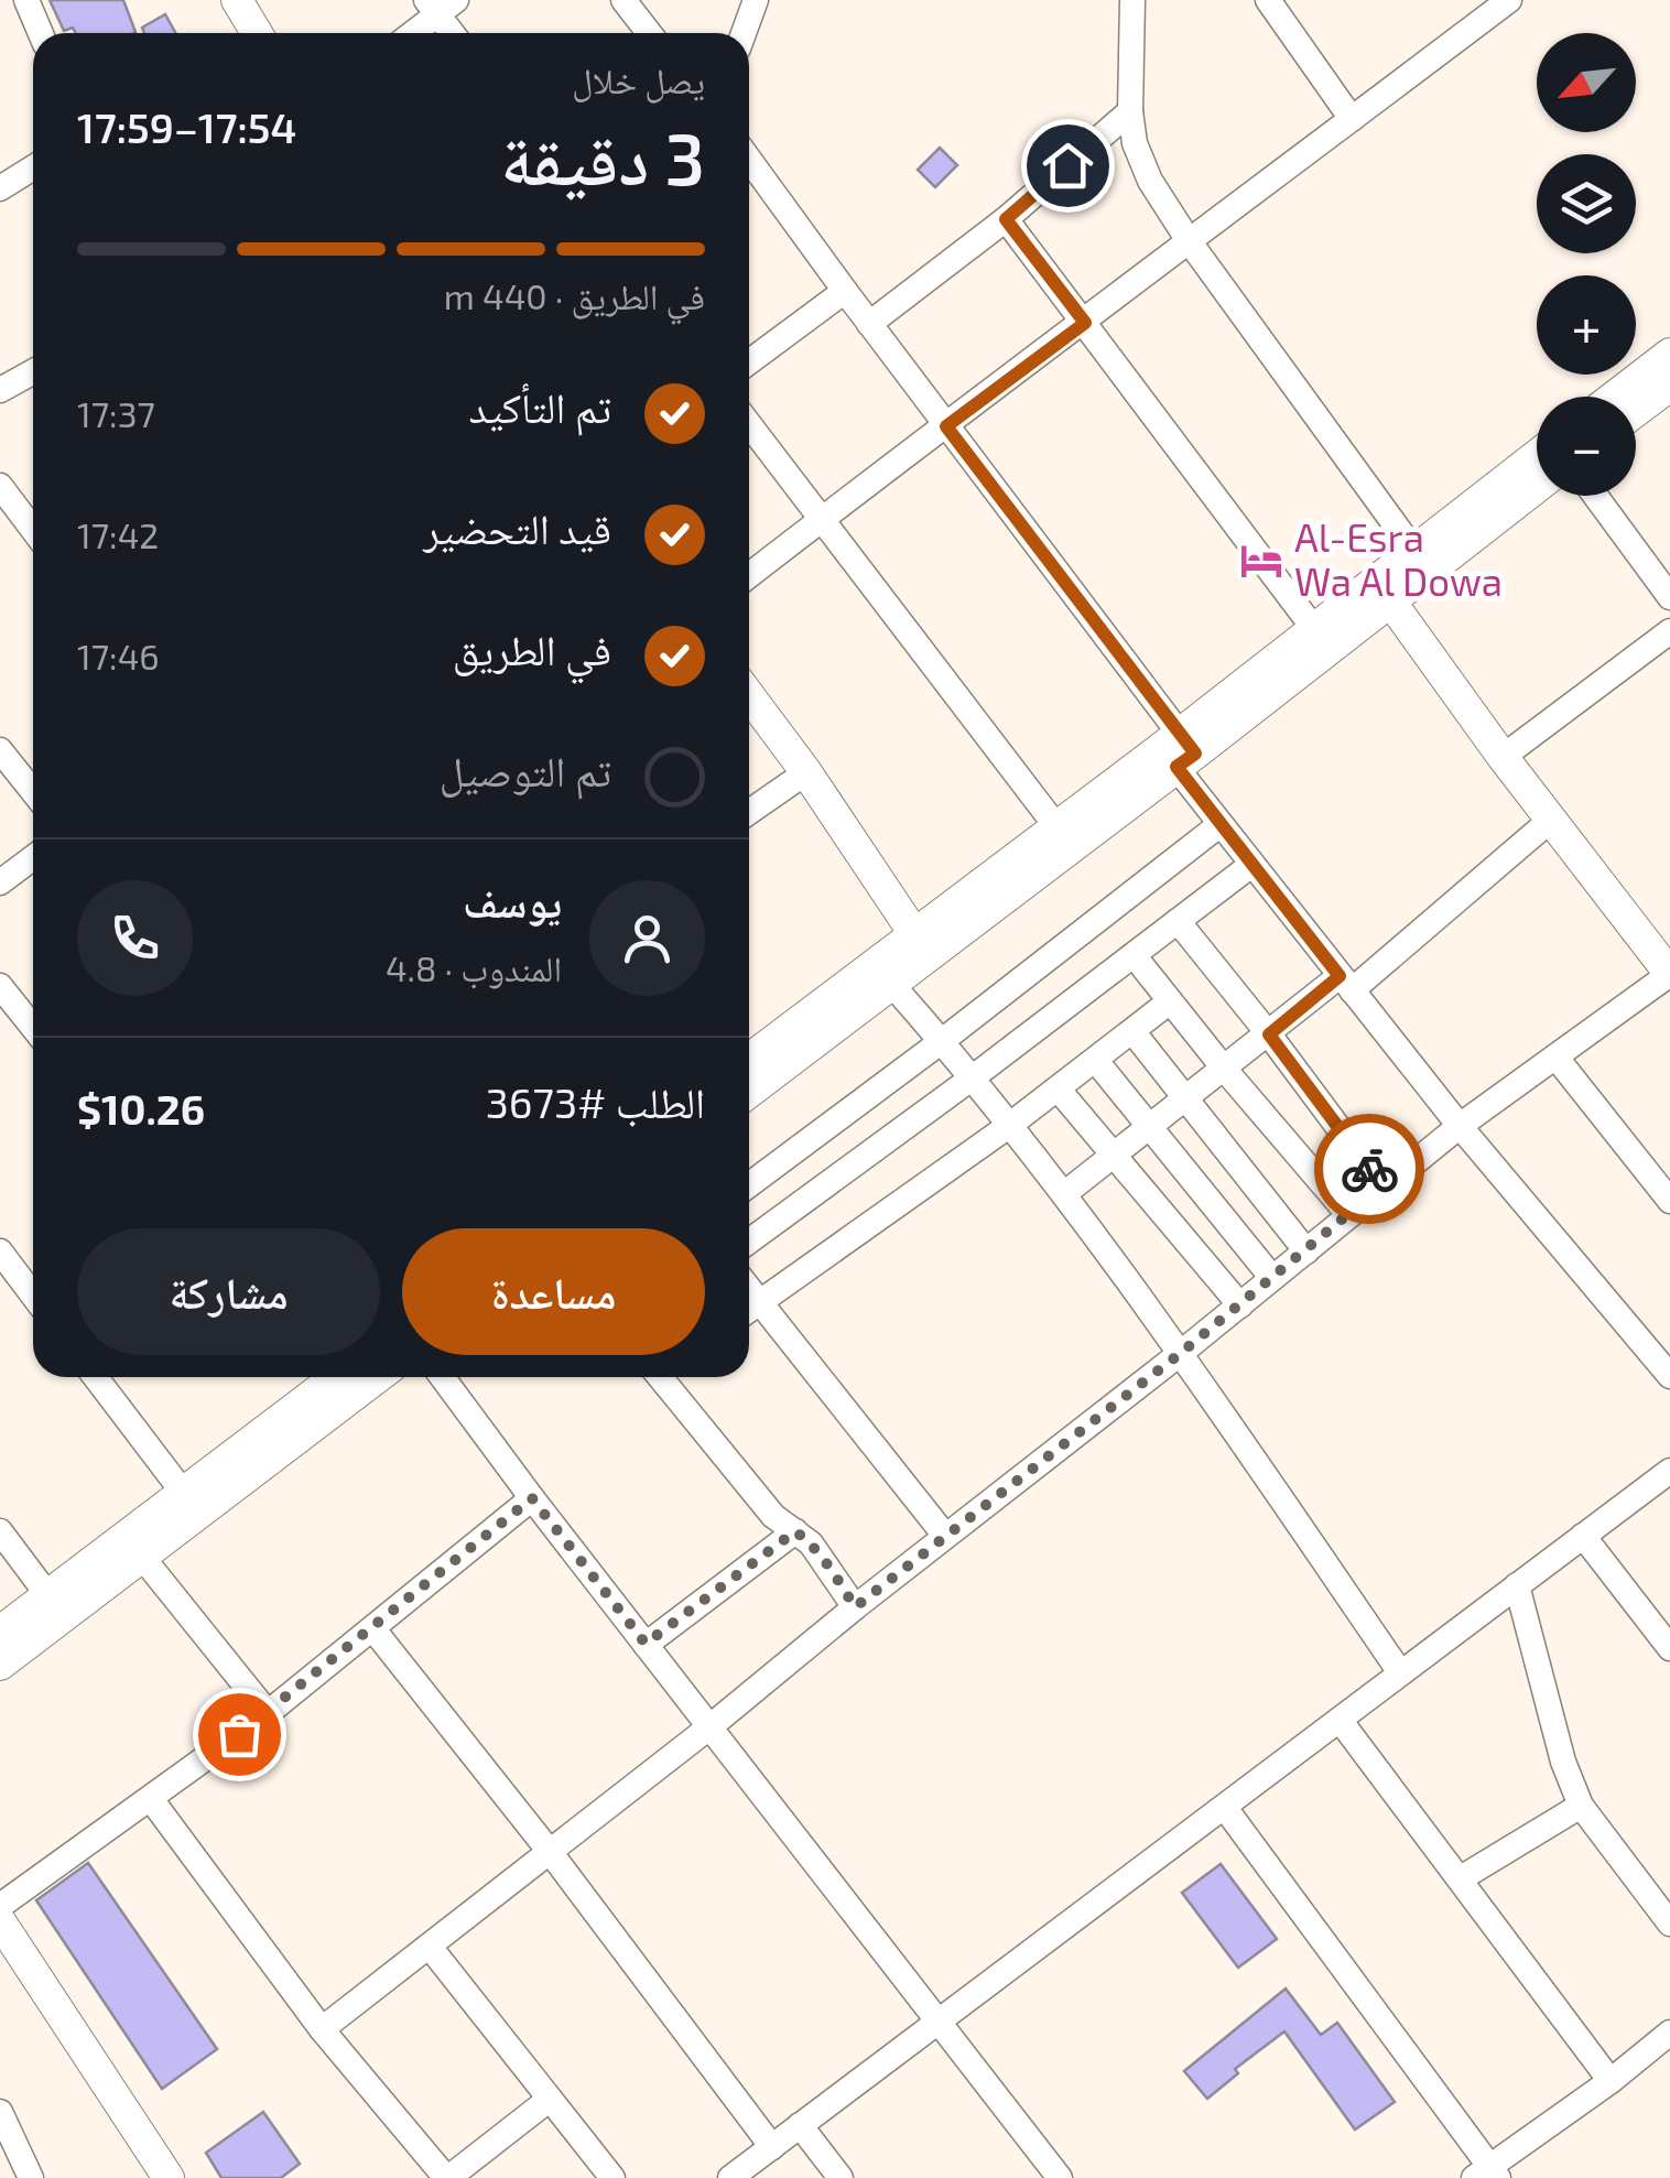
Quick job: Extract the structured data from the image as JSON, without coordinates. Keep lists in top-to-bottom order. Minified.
{"places":{"hotel":["Al-Esra Wa Al Dowa"]},"north":"bottom left","page":{"map_buttons":["+","−"],"heading":["3 دقيقة","يصل خلال","17:54–17:59"],"panel":["يوسف","المندوب · 4.8","الطلب #3673","$10.26"],"bar":"في الطريق · 440 m","list":[["تم التأكيد","17:37"],["قيد التحضير","17:42"],["في الطريق","17:46"],"تم التوصيل"],"buttons":["مساعدة","مشاركة"]}}
